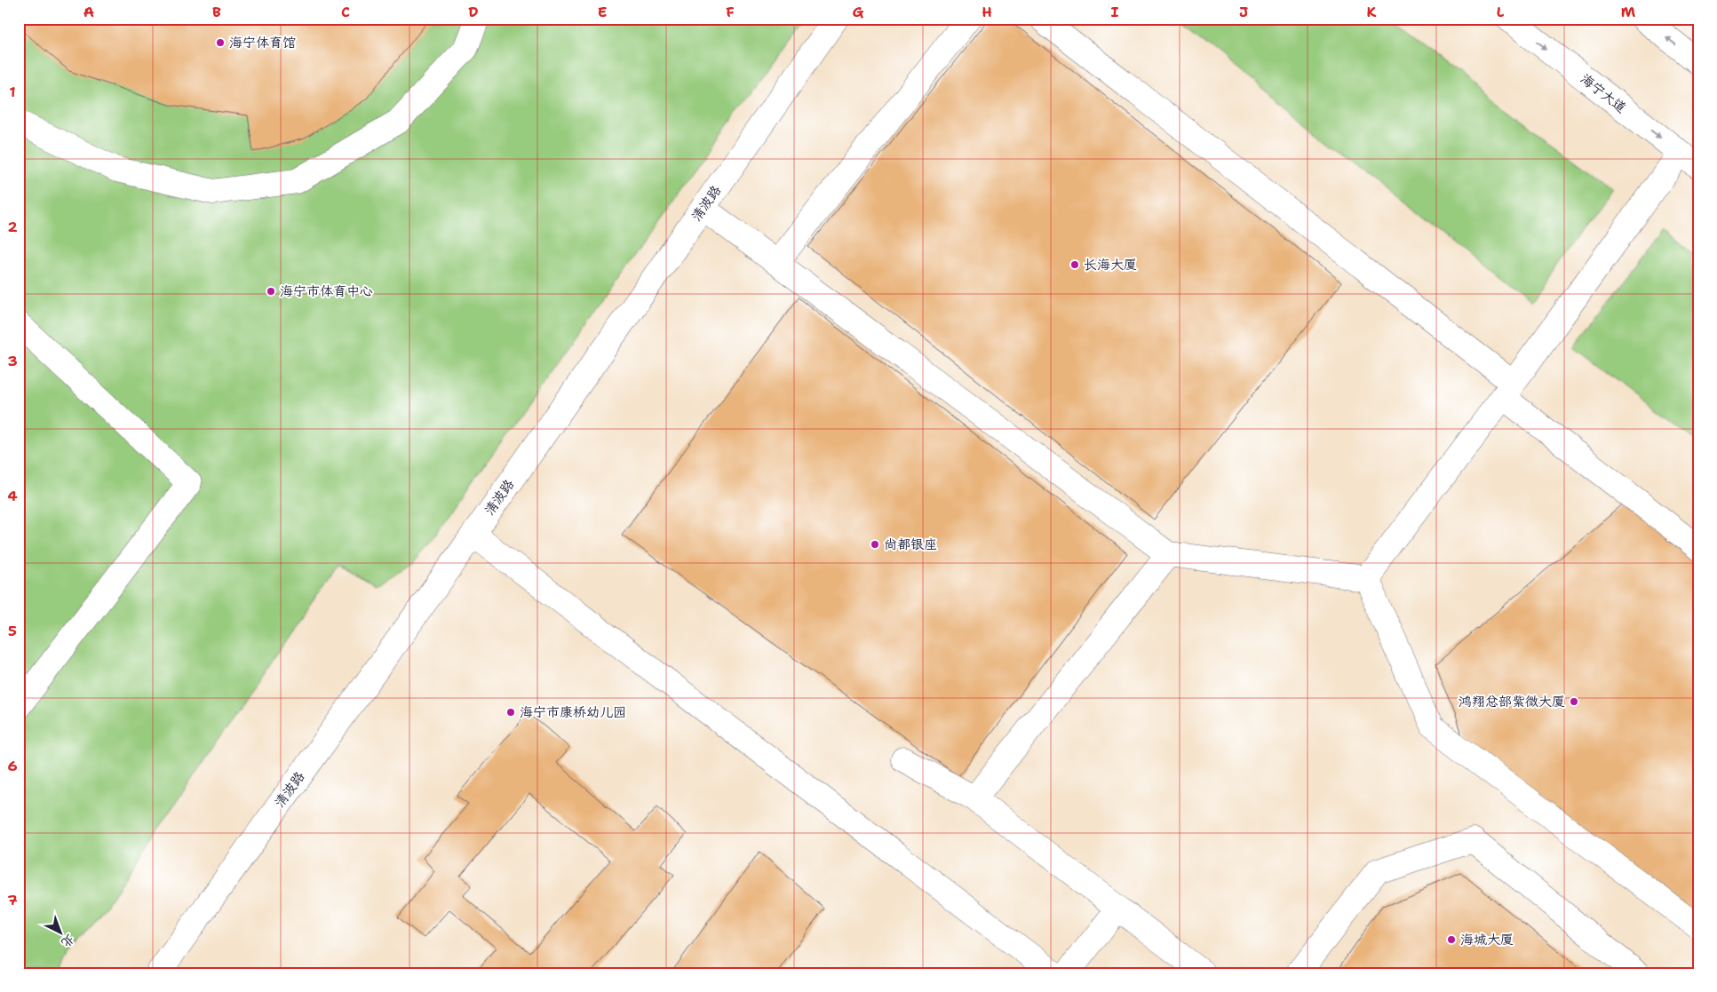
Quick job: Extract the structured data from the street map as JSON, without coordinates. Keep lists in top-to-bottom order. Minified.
{"streets":{"main road":["海宁大道","清波路"]},"places":["海宁体育馆","长海大厦","海宁市体育中心","尚都银座","鸿翔总部紫微大厦","海宁市康桥幼儿园","海城大厦"],"north":"bottom right","grid":{"columns":["A","B","C","D","E","F","G","H","I","J","K","L","M"],"rows":["1","2","3","4","5","6","7"]}}
